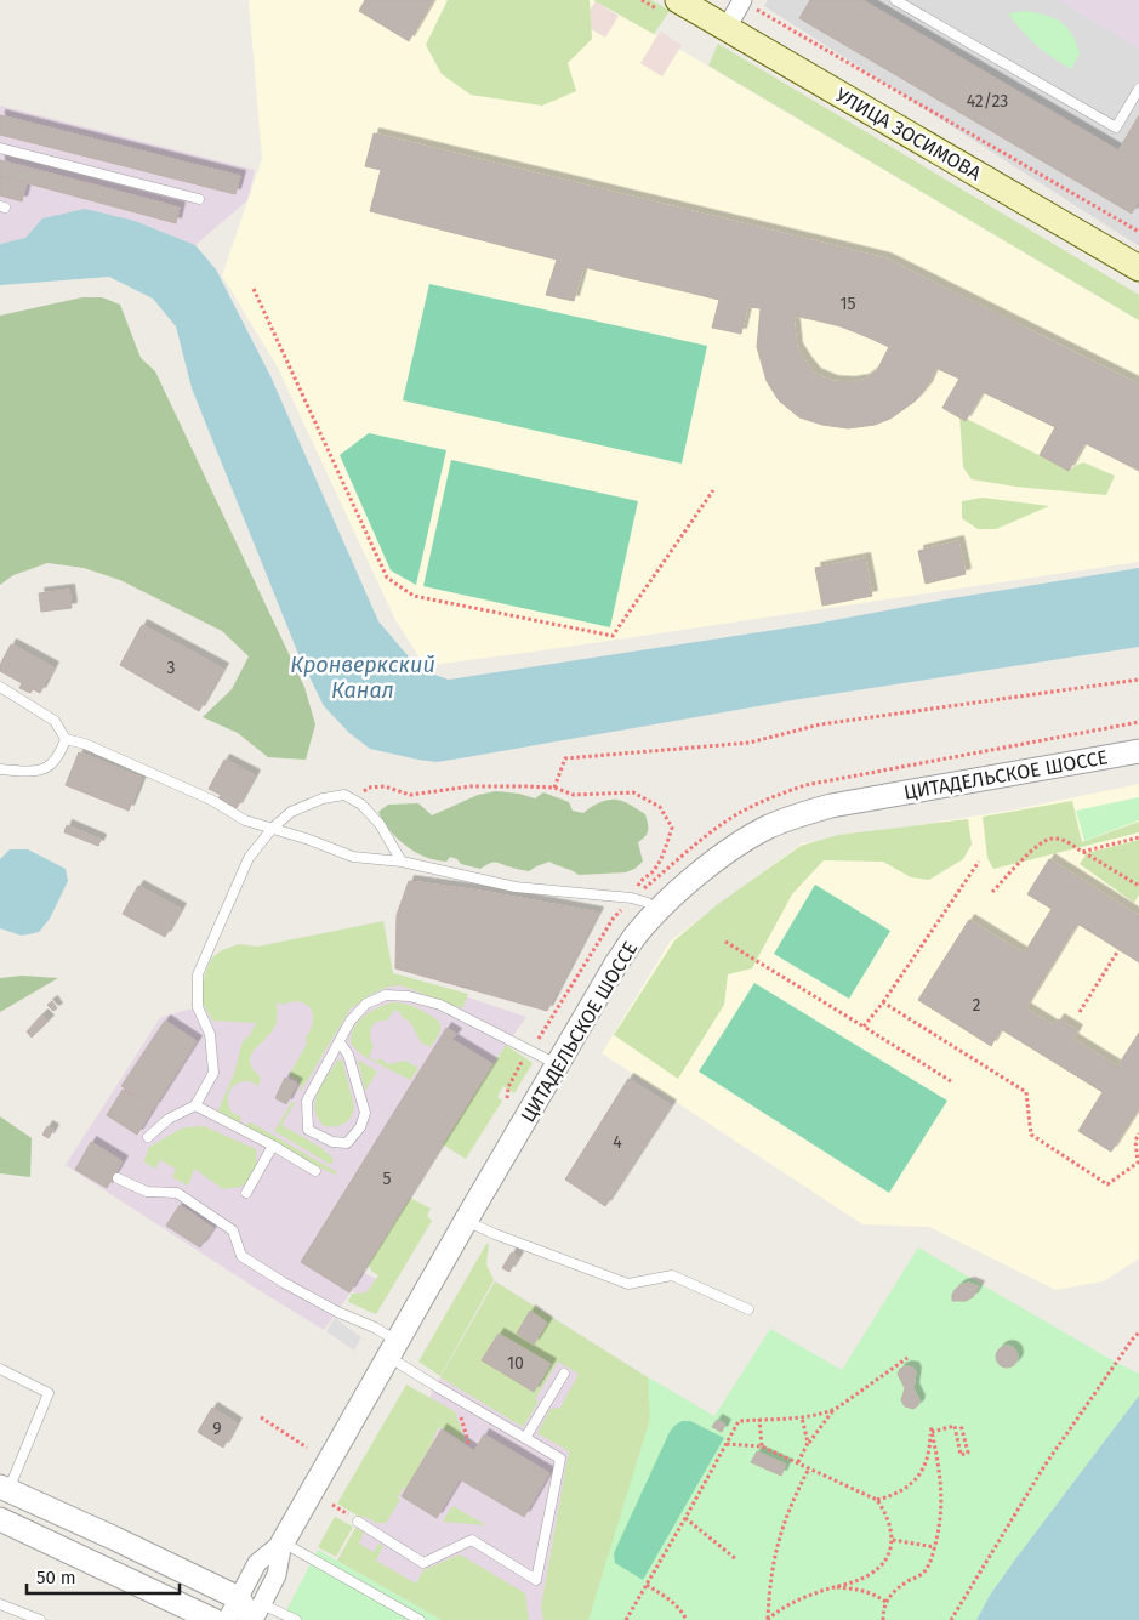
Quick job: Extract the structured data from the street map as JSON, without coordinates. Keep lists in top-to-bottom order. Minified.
{"streets":{"main road":["УЛИЦА ЗОСИМОВА"],"street":["ЦИТАДЕЛЬСКОЕ ШОССЕ"]},"water":["Кронверкский Канал"],"house_numbers":["42/23","15","3","2","4","5","10","9"],"scale_bar":"50 m"}
